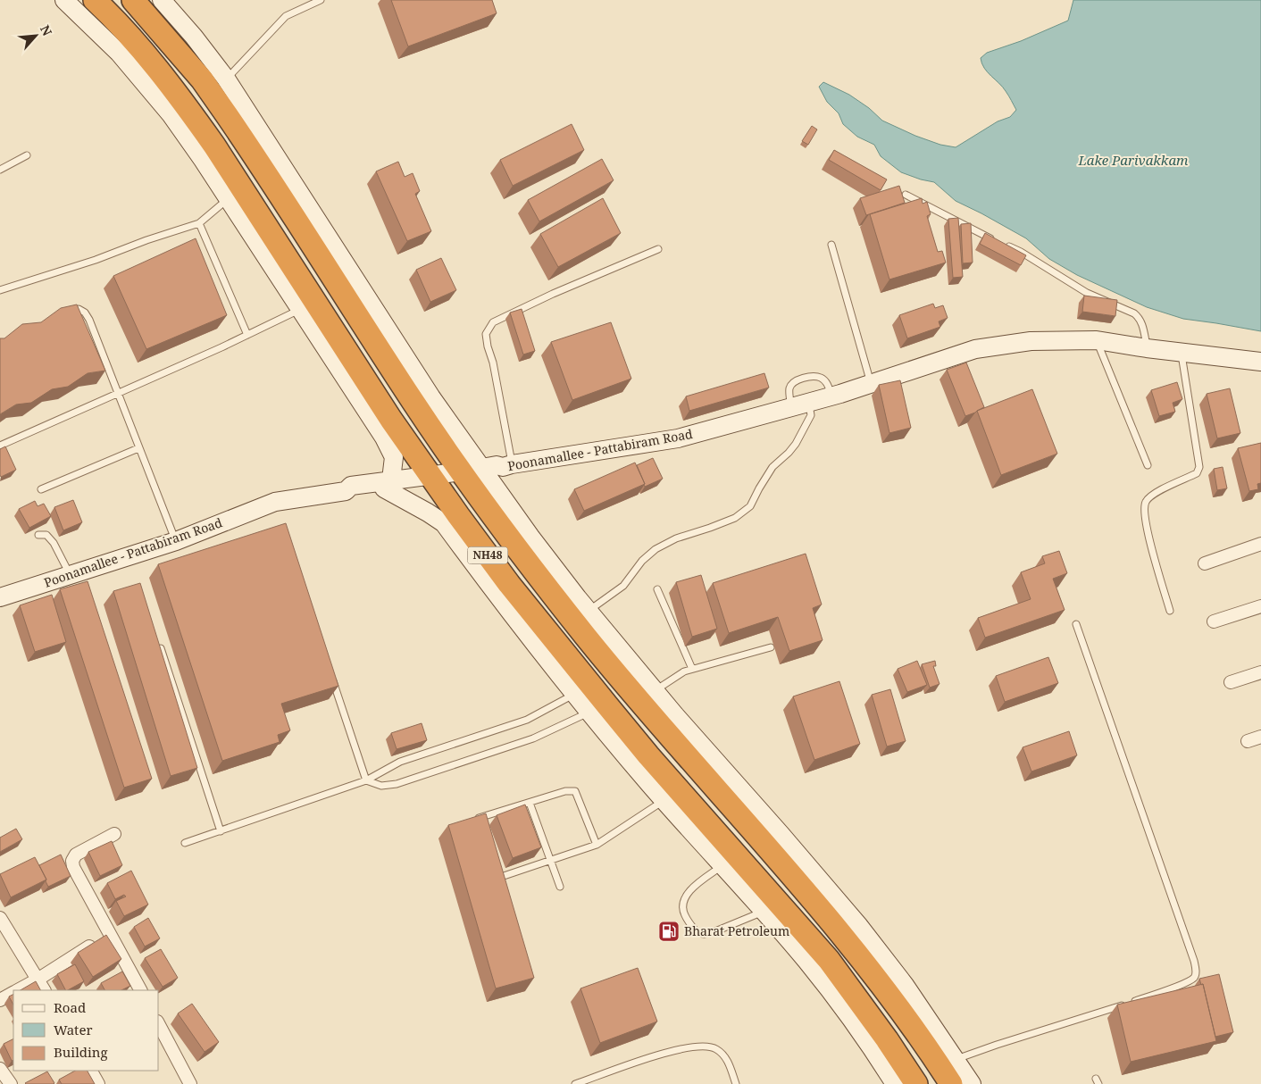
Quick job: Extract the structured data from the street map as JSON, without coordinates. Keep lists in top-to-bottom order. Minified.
{"streets":{"highway":["NH48"],"street":["Poonamallee - Pattabiram Road"]},"crossings":[["Poonamallee - Pattabiram Road","NH48"]],"water":["Lake Parivakkam"],"places":{"fuel station":["Bharat Petroleum"]},"legend":["Road","Water","Building"],"north":"top right"}
